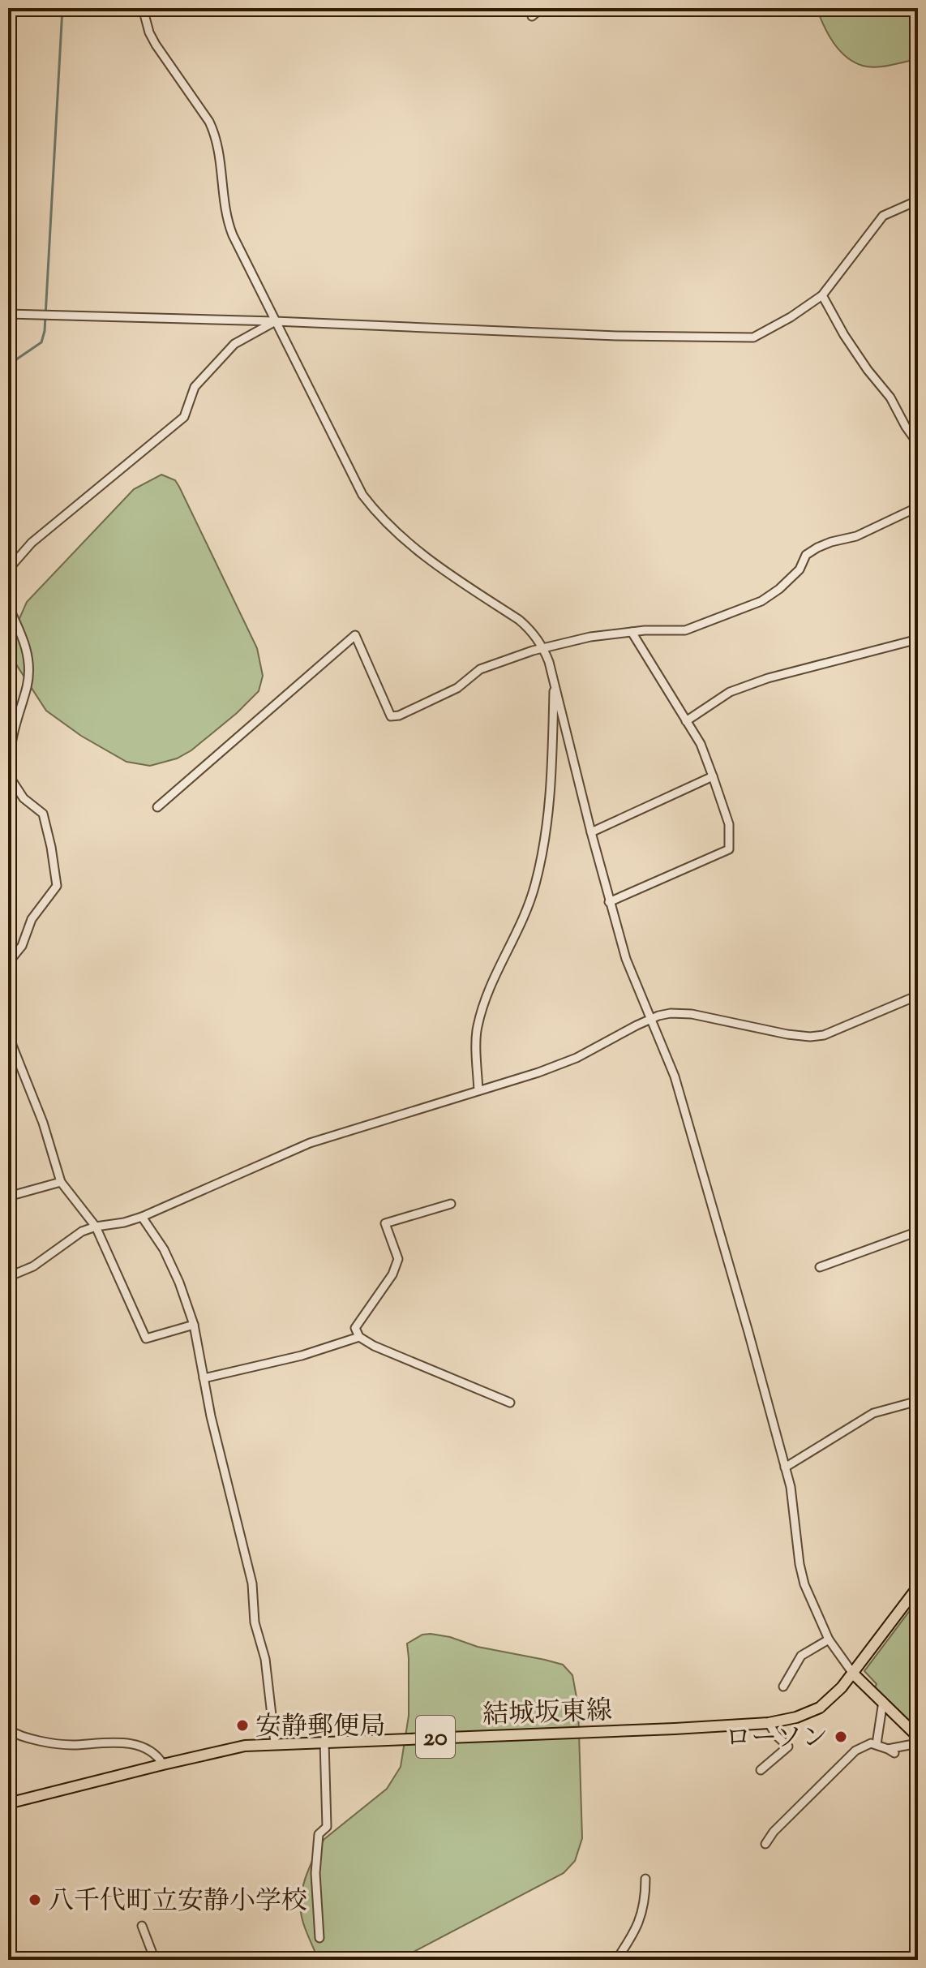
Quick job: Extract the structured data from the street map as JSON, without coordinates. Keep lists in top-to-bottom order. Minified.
{"streets":{"main road":["結城坂東線","20"]},"places":["安静郵便局","ローソン","八千代町立安静小学校"]}
